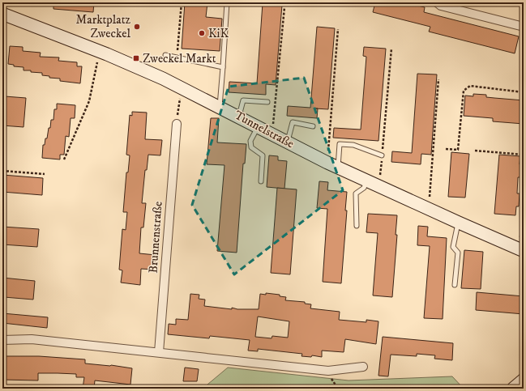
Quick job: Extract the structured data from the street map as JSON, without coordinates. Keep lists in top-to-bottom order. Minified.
{"streets":{"street":["Tunnelstraße","Brunnenstraße"]},"places":{"other":["Marktplatz Zweckel","KiK"],"transit":["Zweckel Markt"]}}
